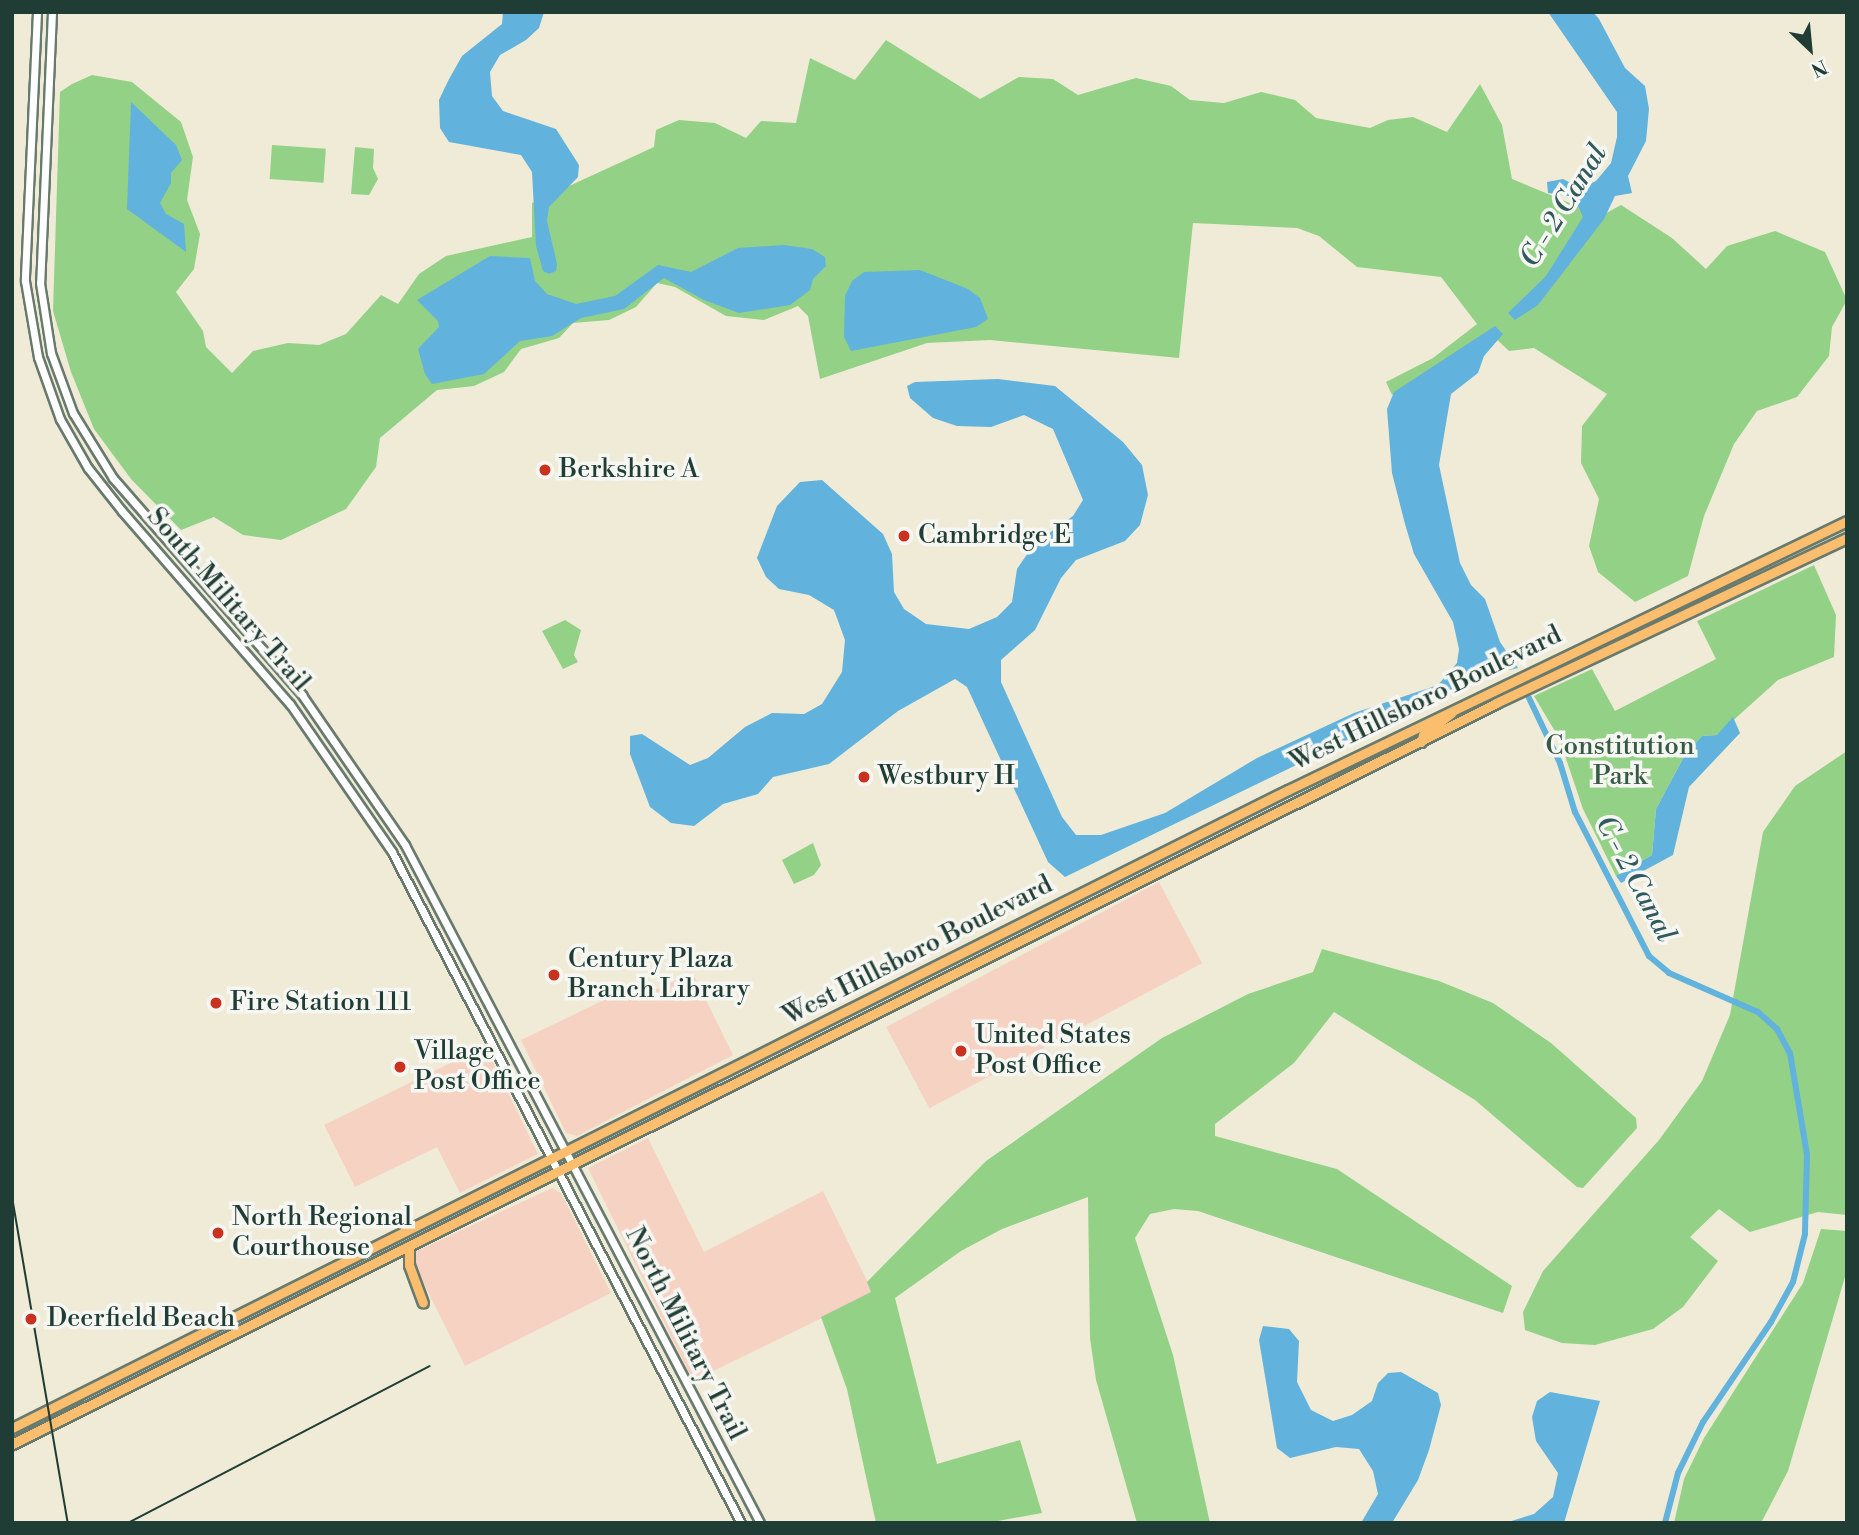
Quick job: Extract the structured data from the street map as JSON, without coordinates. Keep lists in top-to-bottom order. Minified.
{"streets":{"main road":["West Hillsboro Boulevard"],"street":["South Military Trail","North Military Trail"]},"crossings":[["South Military Trail","West Hillsboro Boulevard"],["South Military Trail","North Military Trail"],["West Hillsboro Boulevard","North Military Trail"]],"water":["C - 2 Canal"],"parks":["Constitution Park"],"places":["Berkshire A","Cambridge E","Westbury H","Century Plaza Branch Library","Fire Station 111","United States Post Office","Village Post Office","North Regional Courthouse","Deerfield Beach"],"north":"bottom right"}
